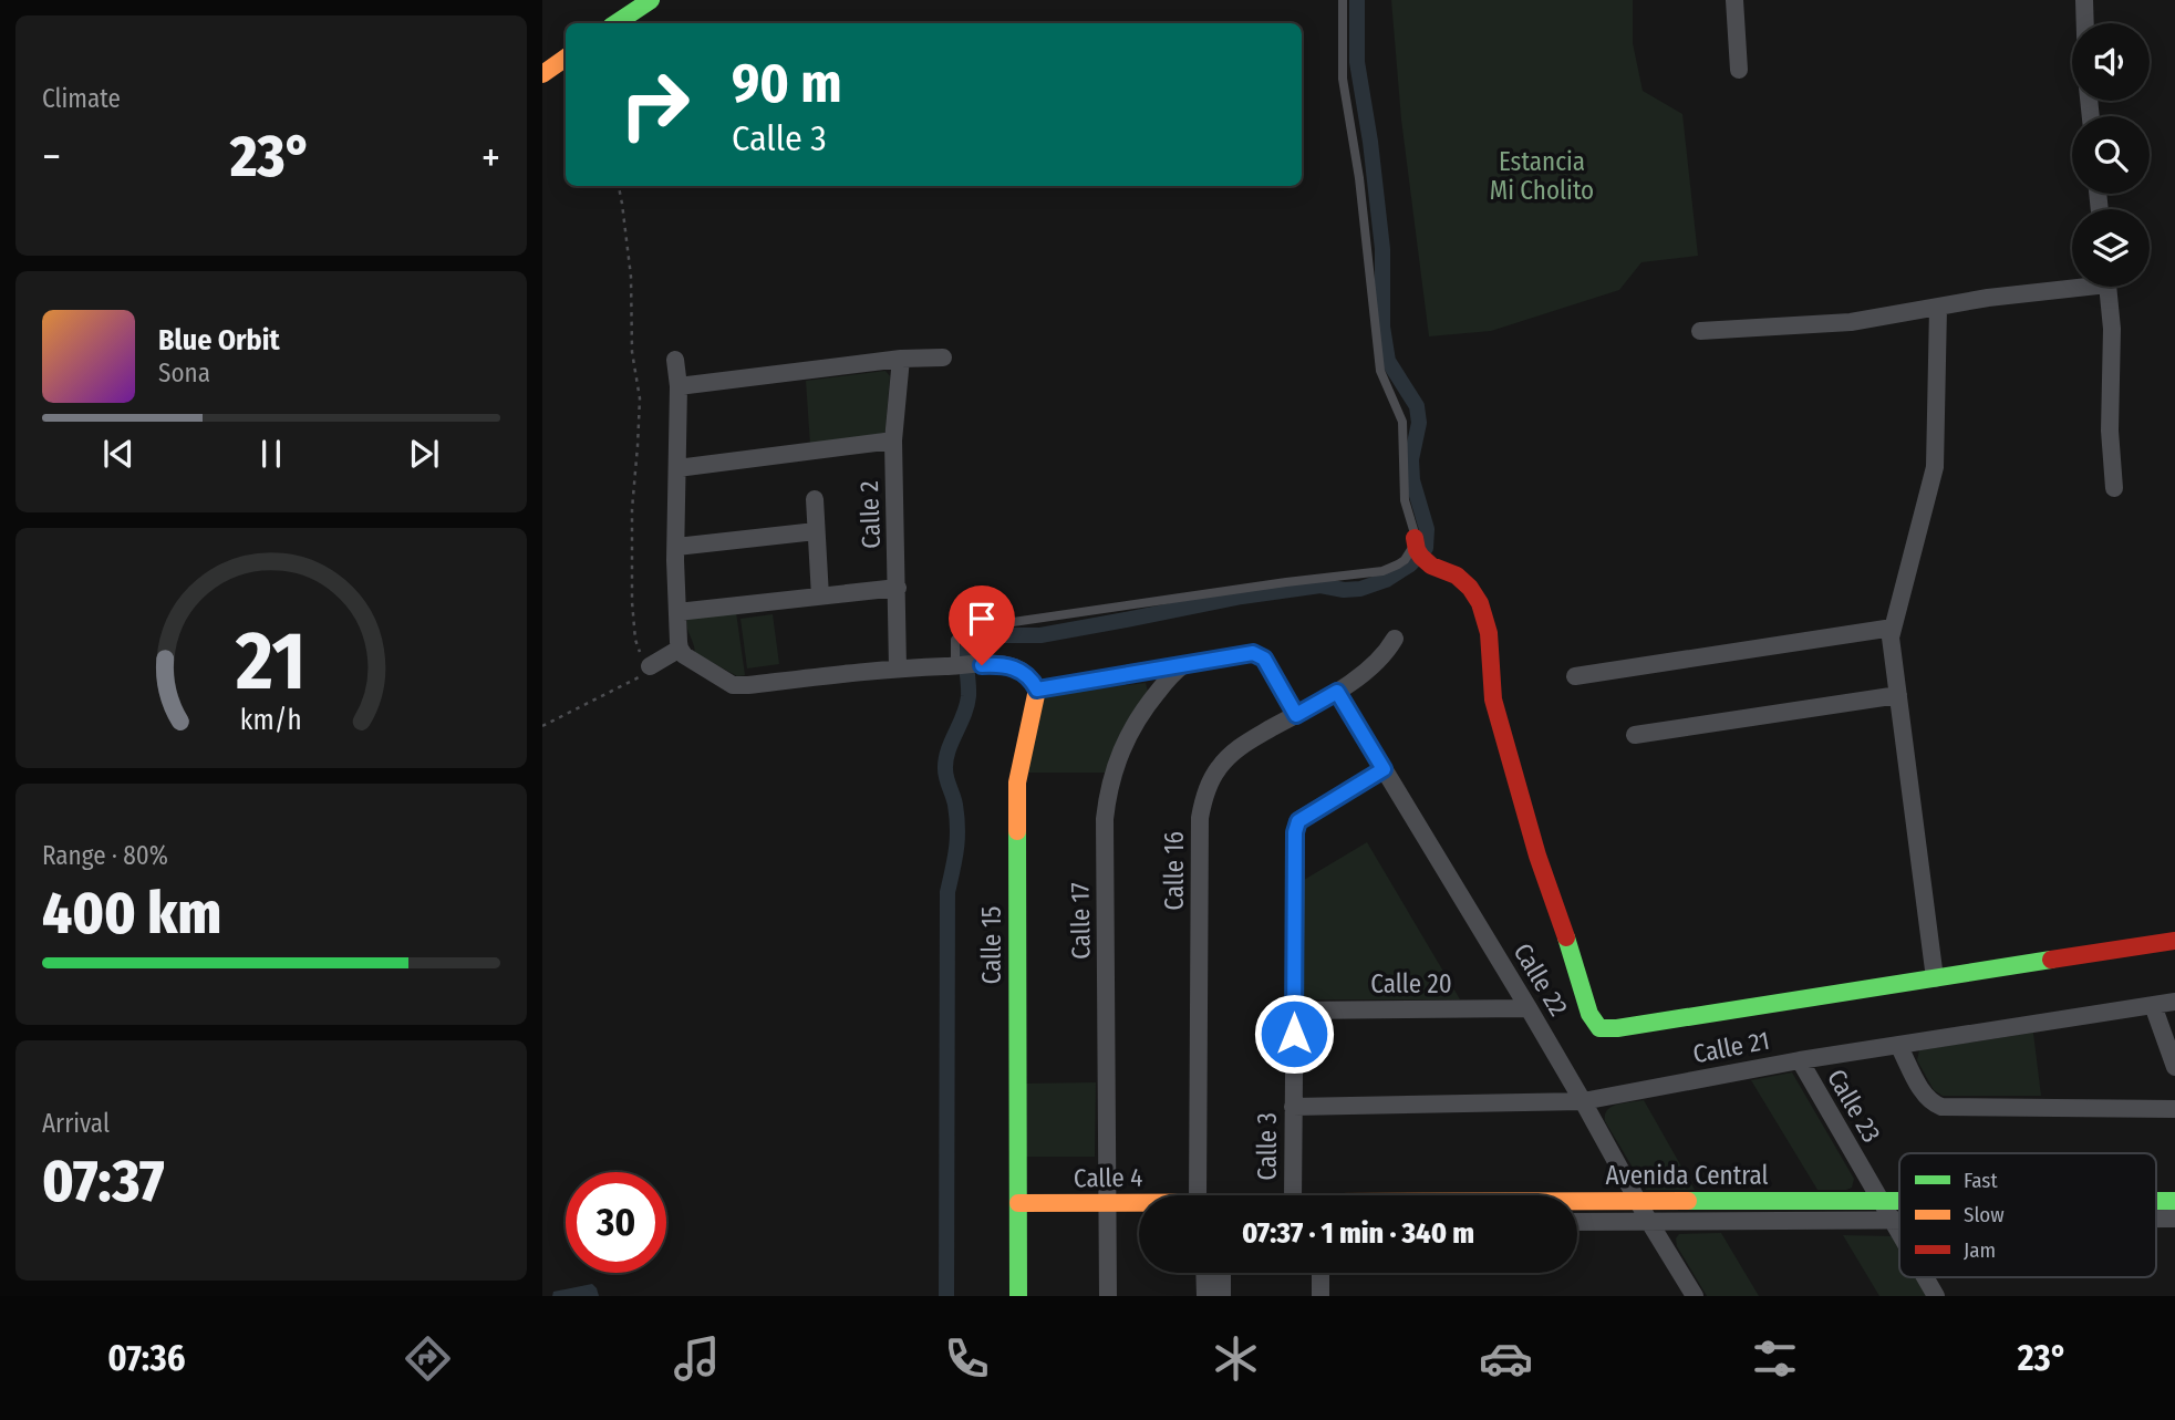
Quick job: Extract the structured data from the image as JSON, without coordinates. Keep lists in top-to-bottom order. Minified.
{"streets":{"street":["Calle 2","Calle 16","Calle 17","Calle 15","Calle 22","Calle 20","Calle 21","Calle 23","Calle 3","Avenida Central","Calle 4"]},"crossings":[["Calle 16","Calle 22"],["Calle 17","Calle 4"],["Calle 15","Calle 4"],["Calle 22","Calle 20"],["Calle 22","Calle 21"],["Calle 22","Calle 3"],["Calle 22","Avenida Central"],["Calle 20","Calle 3"],["Calle 21","Calle 23"],["Calle 21","Calle 3"],["Calle 23","Avenida Central"]],"parks":["Estancia Mi Cholito"],"legend":["Fast","Slow","Jam"],"page":{"tile":["Climate",["Range · 80%","400 km"],["Arrival","07:37"]],"turn":["90 m","Calle 3"],"heat":["−","23°","+"],"song":["Blue Orbit","Sona"],"limit":"30","trip":"07:37 · 1 min · 340 m","tabs":["07:36","23°"],"gauge":["21","km/h"]}}
